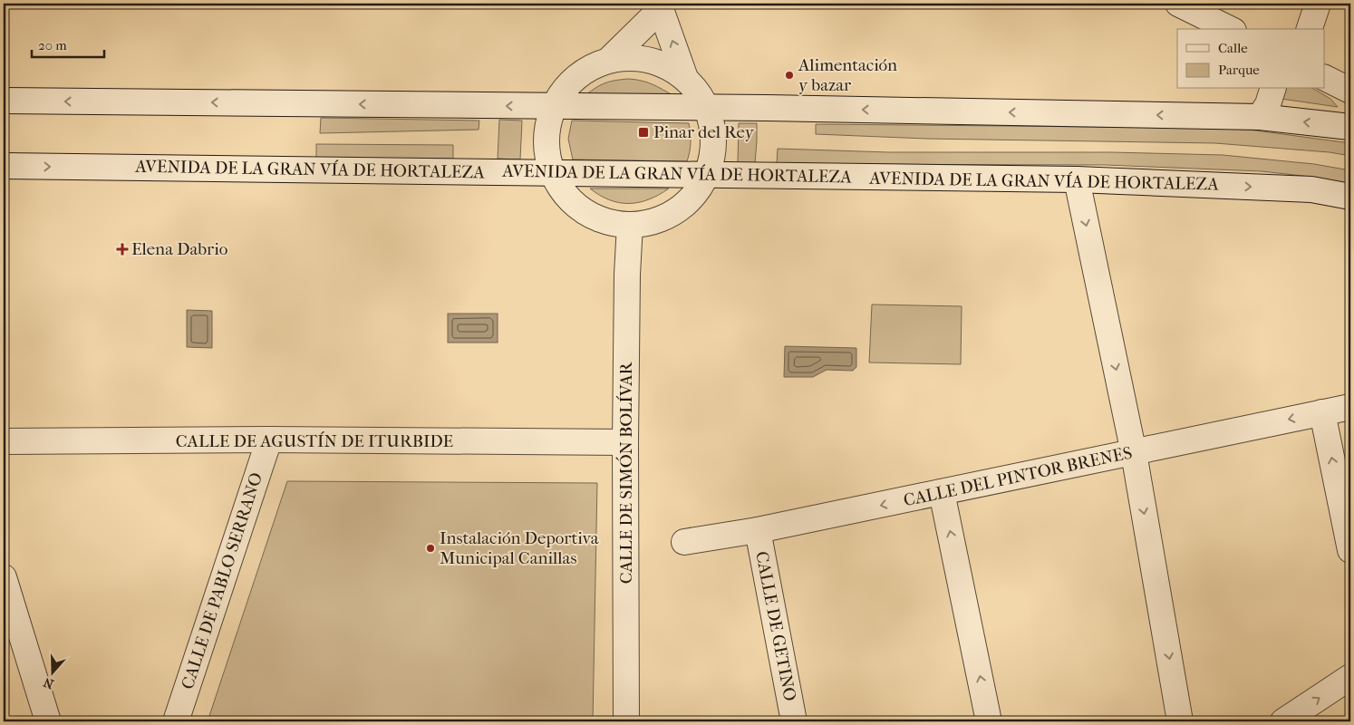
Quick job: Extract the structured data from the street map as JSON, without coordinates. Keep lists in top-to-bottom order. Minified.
{"streets":{"street":["AVENIDA DE LA GRAN VÍA DE HORTALEZA","CALLE DE AGUSTÍN DE ITURBIDE","CALLE DE SIMÓN BOLÍVAR","CALLE DEL PINTOR BRENES","CALLE DE PABLO SERRANO","CALLE DE GETINO"]},"crossings":[["CALLE DE AGUSTÍN DE ITURBIDE","CALLE DE SIMÓN BOLÍVAR"],["CALLE DE AGUSTÍN DE ITURBIDE","CALLE DE PABLO SERRANO"],["CALLE DEL PINTOR BRENES","CALLE DE GETINO"]],"one_way":["CALLE DEL PINTOR BRENES"],"places":{"other":["Alimentación y bazar","Instalación Deportiva Municipal Canillas"],"transit":["Pinar del Rey"],"health":["Elena Dabrio"]},"legend":["Calle","Parque"],"scale_bar":"20 m","north":"bottom"}
